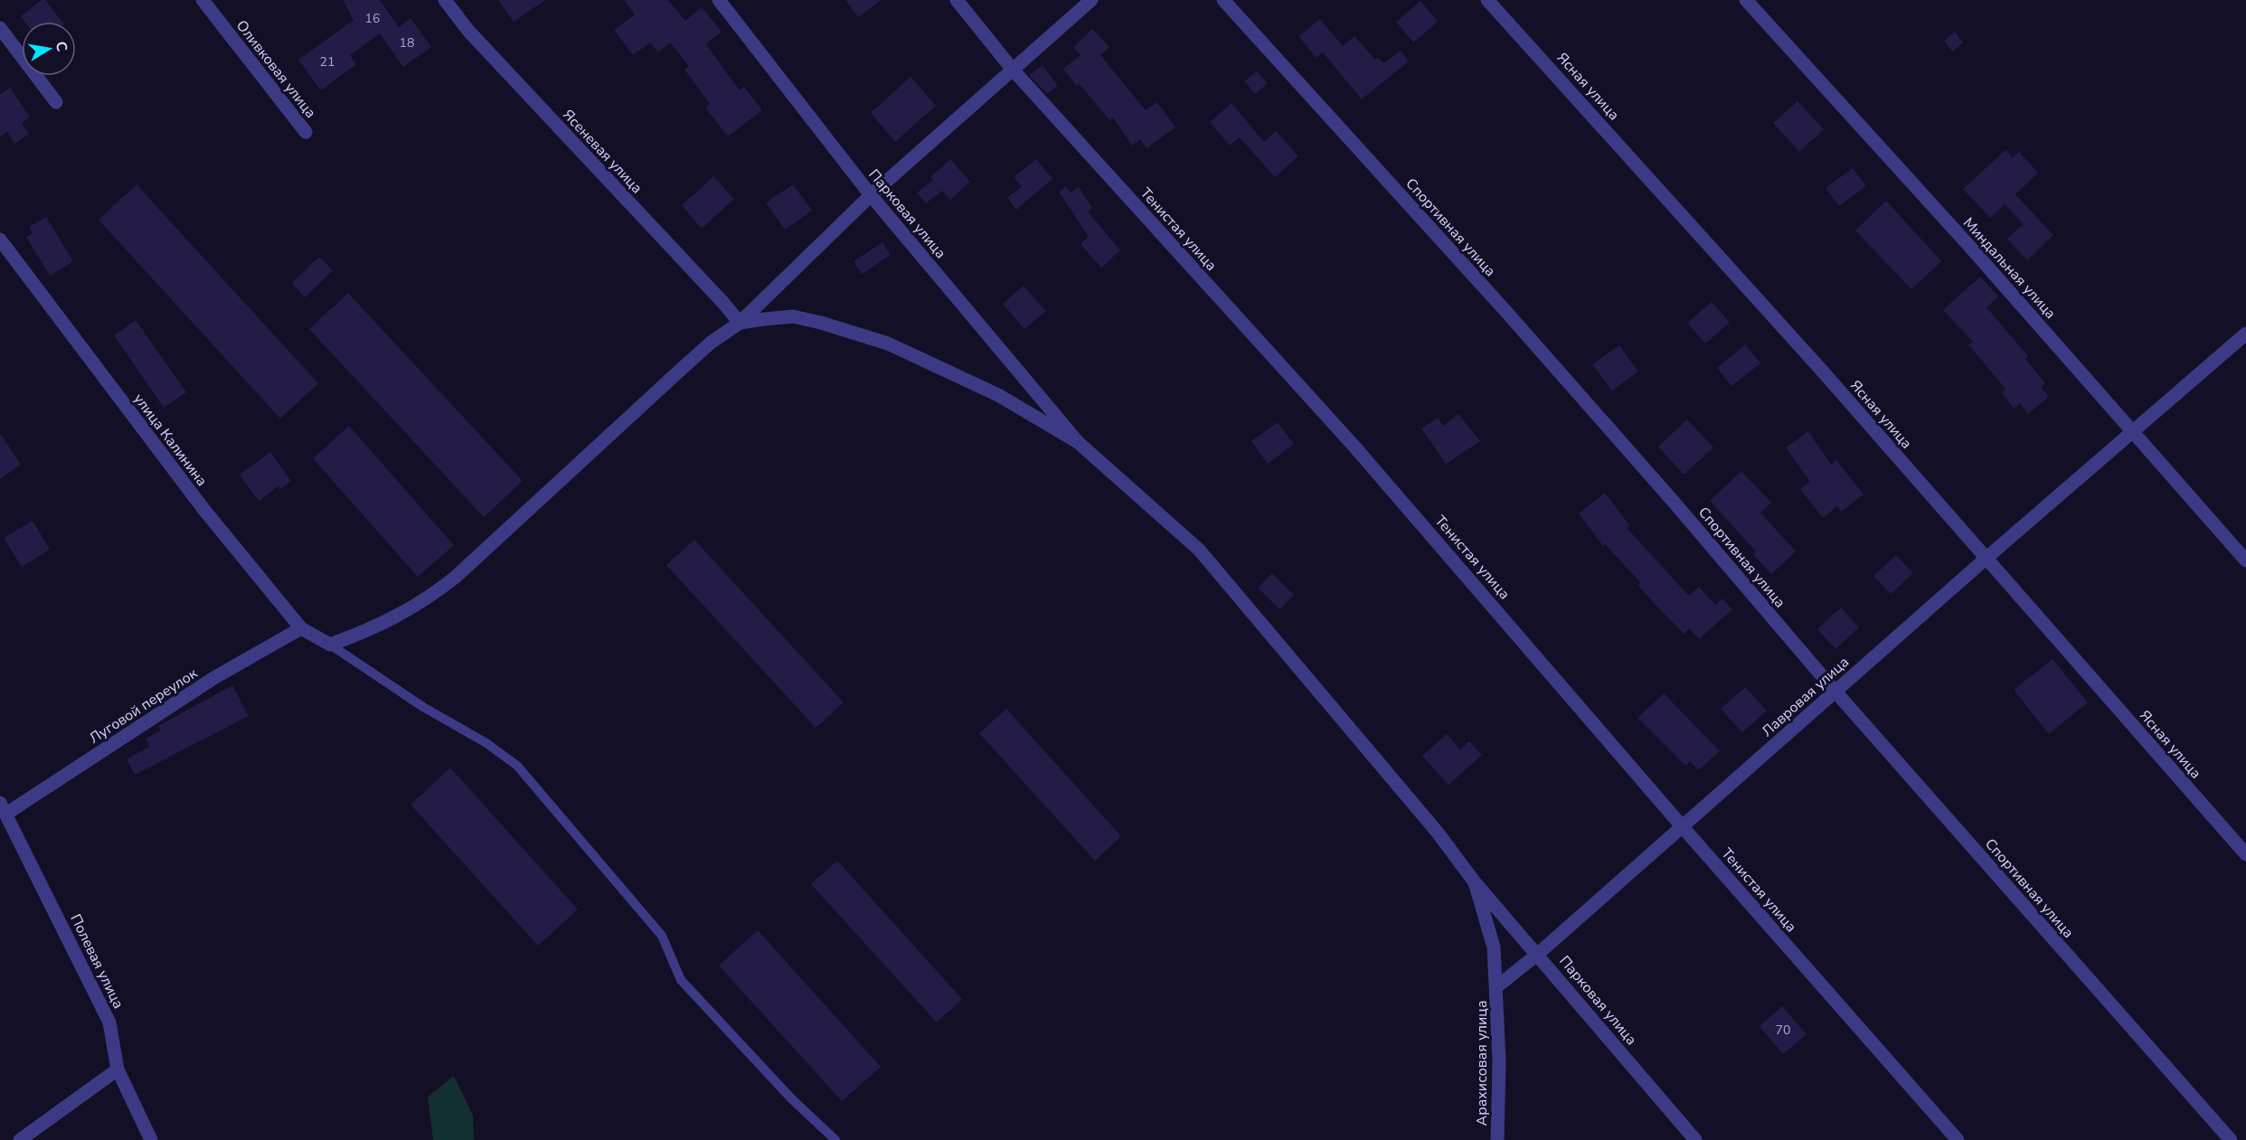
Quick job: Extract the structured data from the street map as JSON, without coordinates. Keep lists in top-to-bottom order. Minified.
{"streets":{"street":["Оливковая улица","Ясная улица","Ясеневая улица","Парковая улица","Спортивная улица","Тенистая улица","Миндальная улица","улица Калинина","Лавровая улица","Луговой переулок","Полевая улица","Арахисовая улица"]},"crossings":[["Ясная улица","Лавровая улица"],["Парковая улица","Лавровая улица"],["Парковая улица","Арахисовая улица"],["Спортивная улица","Лавровая улица"],["Тенистая улица","Лавровая улица"],["Миндальная улица","Лавровая улица"],["улица Калинина","Луговой переулок"],["Лавровая улица","Арахисовая улица"],["Луговой переулок","Полевая улица"]],"house_numbers":["16","18","21","70"],"north":"right"}
